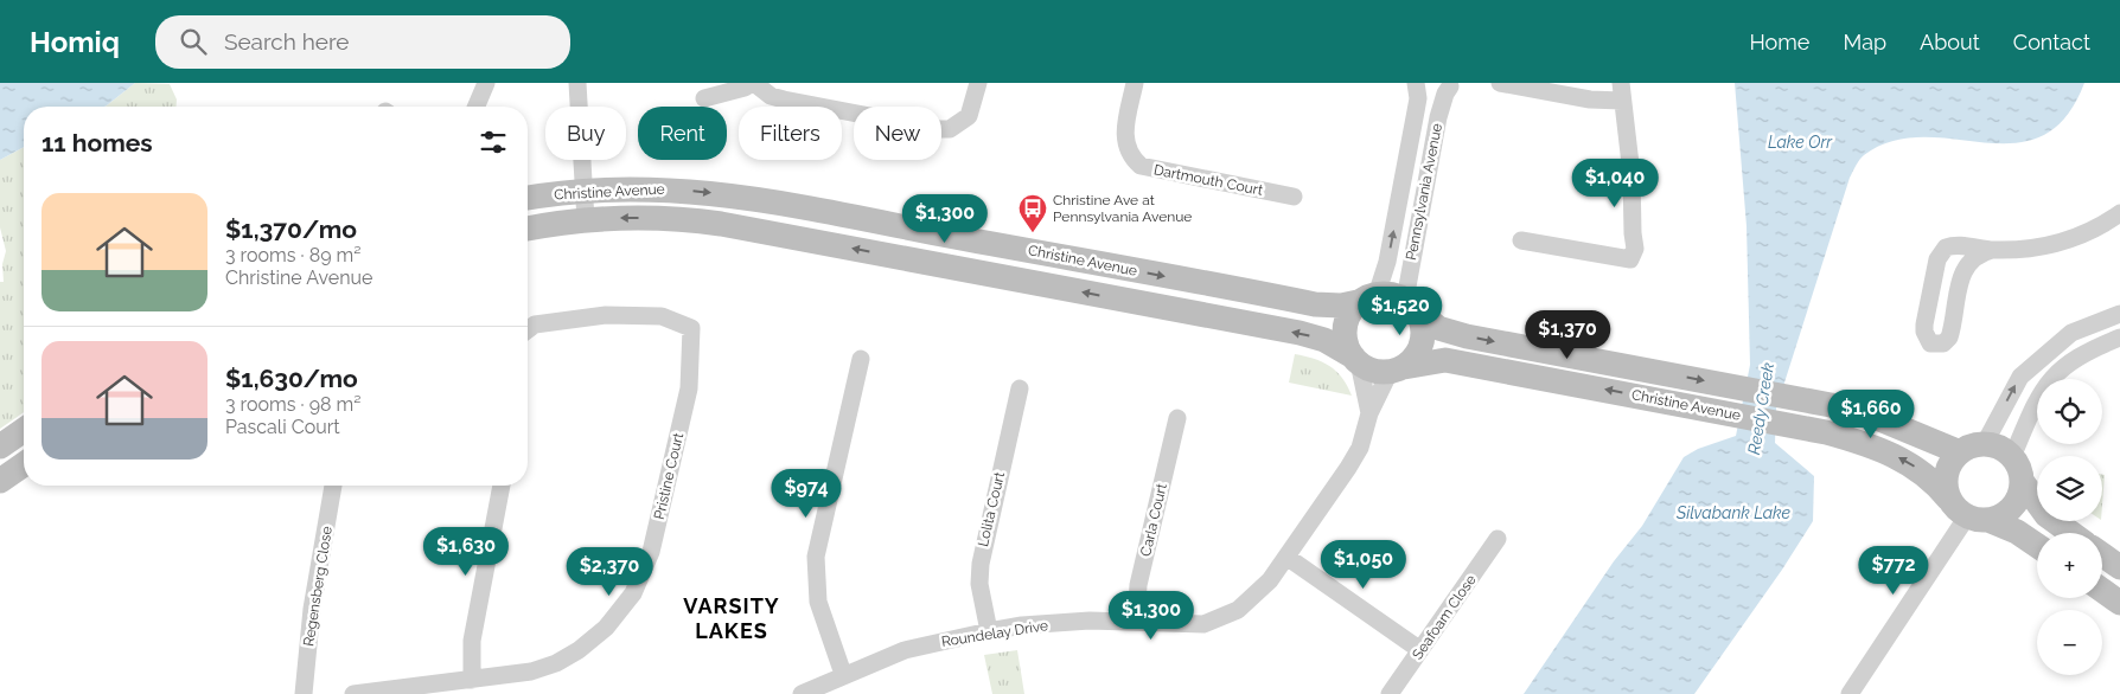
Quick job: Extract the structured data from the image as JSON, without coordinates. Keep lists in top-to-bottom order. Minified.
{"streets":{"main road":["Christine Avenue"],"street":["Dartmouth Court","Pennsylvania Avenue","Pristine Court","Lolita Court","Carla Court","Regensberg Close","Seafoam Close","Roundelay Drive"]},"crossings":[["Christine Avenue","Pennsylvania Avenue"],["Christine Avenue","Roundelay Drive"],["Pennsylvania Avenue","Roundelay Drive"],["Lolita Court","Roundelay Drive"],["Carla Court","Roundelay Drive"]],"districts":["VARSITY LAKES"],"water":["Lake Orr","Reedy Creek","Silvabank Lake"],"places":{"bus stop":["Christine Ave at Pennsylvania Avenue"]},"page":{"header":"Homiq","search":"Search here","nav":["Home","Map","About","Contact"],"chip":["Buy","Rent","Filters","New"],"heading":"11 homes","price":["$1,040","$1,300","$1,520","$1,370","$1,660","$974","$1,630","$1,050","$772","$2,370","$1,300"],"list":[{"name":"$1,370/mo","note":"3 rooms · 89 m² · Christine Avenue"},{"name":"$1,630/mo","note":"3 rooms · 98 m² · Pascali Court"}],"map_buttons":["+","−"]}}
